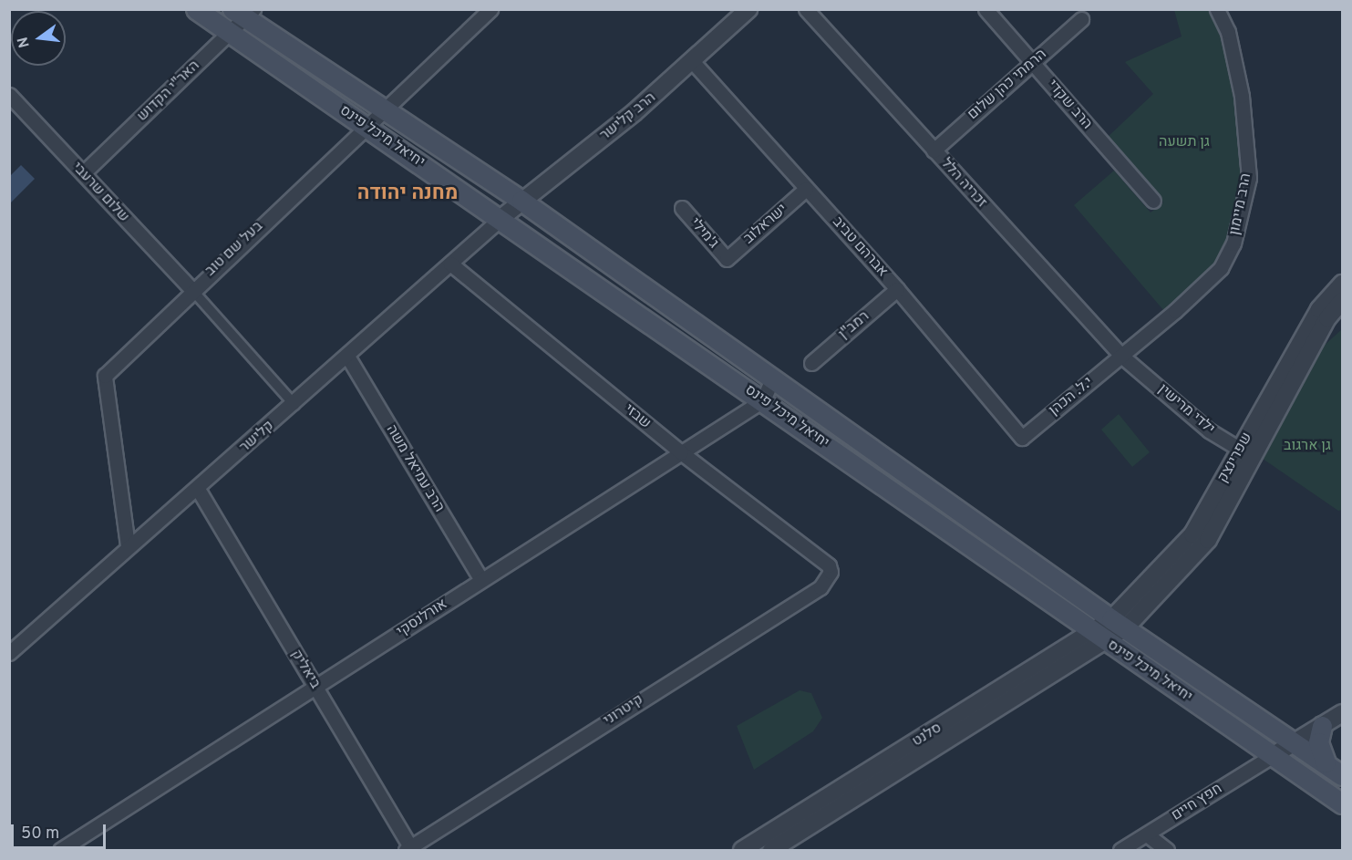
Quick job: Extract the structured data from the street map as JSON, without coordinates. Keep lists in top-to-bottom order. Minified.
{"streets":{"main road":["יחיאל מיכל פינס"],"street":["הרמתי כהן שלום","האר\"י הקדוש","הרב שקדי","הרב קלישר","זכריה הלל","שלום שרעבי","הרב מיימון","ישראלוב","ג'מילי","אברהם טביב","בעל שם טוב","רמב\"ן","י.ל. הכהן","ילדי מרישין","שבזי","קלישר","שפרינצק","הרב עמיאל משה","אורלנסקי","ביאליק","קיטרוני","סלנט","חפץ חיים"]},"crossings":[["הרמתי כהן שלום","הרב שקדי"],["הרמתי כהן שלום","זכריה הלל"],["האר\"י הקדוש","יחיאל מיכל פינס"],["האר\"י הקדוש","שלום שרעבי"],["הרב קלישר","יחיאל מיכל פינס"],["הרב קלישר","אברהם טביב"],["הרב קלישר","קלישר"],["יחיאל מיכל פינס","בעל שם טוב"],["יחיאל מיכל פינס","קלישר"],["יחיאל מיכל פינס","שפרינצק"],["יחיאל מיכל פינס","אורלנסקי"],["יחיאל מיכל פינס","סלנט"],["יחיאל מיכל פינס","חפץ חיים"],["זכריה הלל","הרב מיימון"],["זכריה הלל","י.ל. הכהן"],["זכריה הלל","ילדי מרישין"],["שלום שרעבי","בעל שם טוב"],["הרב מיימון","י.ל. הכהן"],["הרב מיימון","ילדי מרישין"],["ישראלוב","ג'מילי"],["ישראלוב","אברהם טביב"],["אברהם טביב","רמב\"ן"],["אברהם טביב","י.ל. הכהן"],["בעל שם טוב","קלישר"],["י.ל. הכהן","ילדי מרישין"],["ילדי מרישין","שפרינצק"],["שבזי","קלישר"],["שבזי","אורלנסקי"],["שבזי","קיטרוני"],["קלישר","הרב עמיאל משה"],["קלישר","ביאליק"],["שפרינצק","סלנט"],["הרב עמיאל משה","אורלנסקי"],["אורלנסקי","ביאליק"],["ביאליק","קיטרוני"]],"districts":["מחנה יהודה"],"parks":["גן תשעה","גן ארגוב"],"scale_bar":"50 m","north":"left"}
